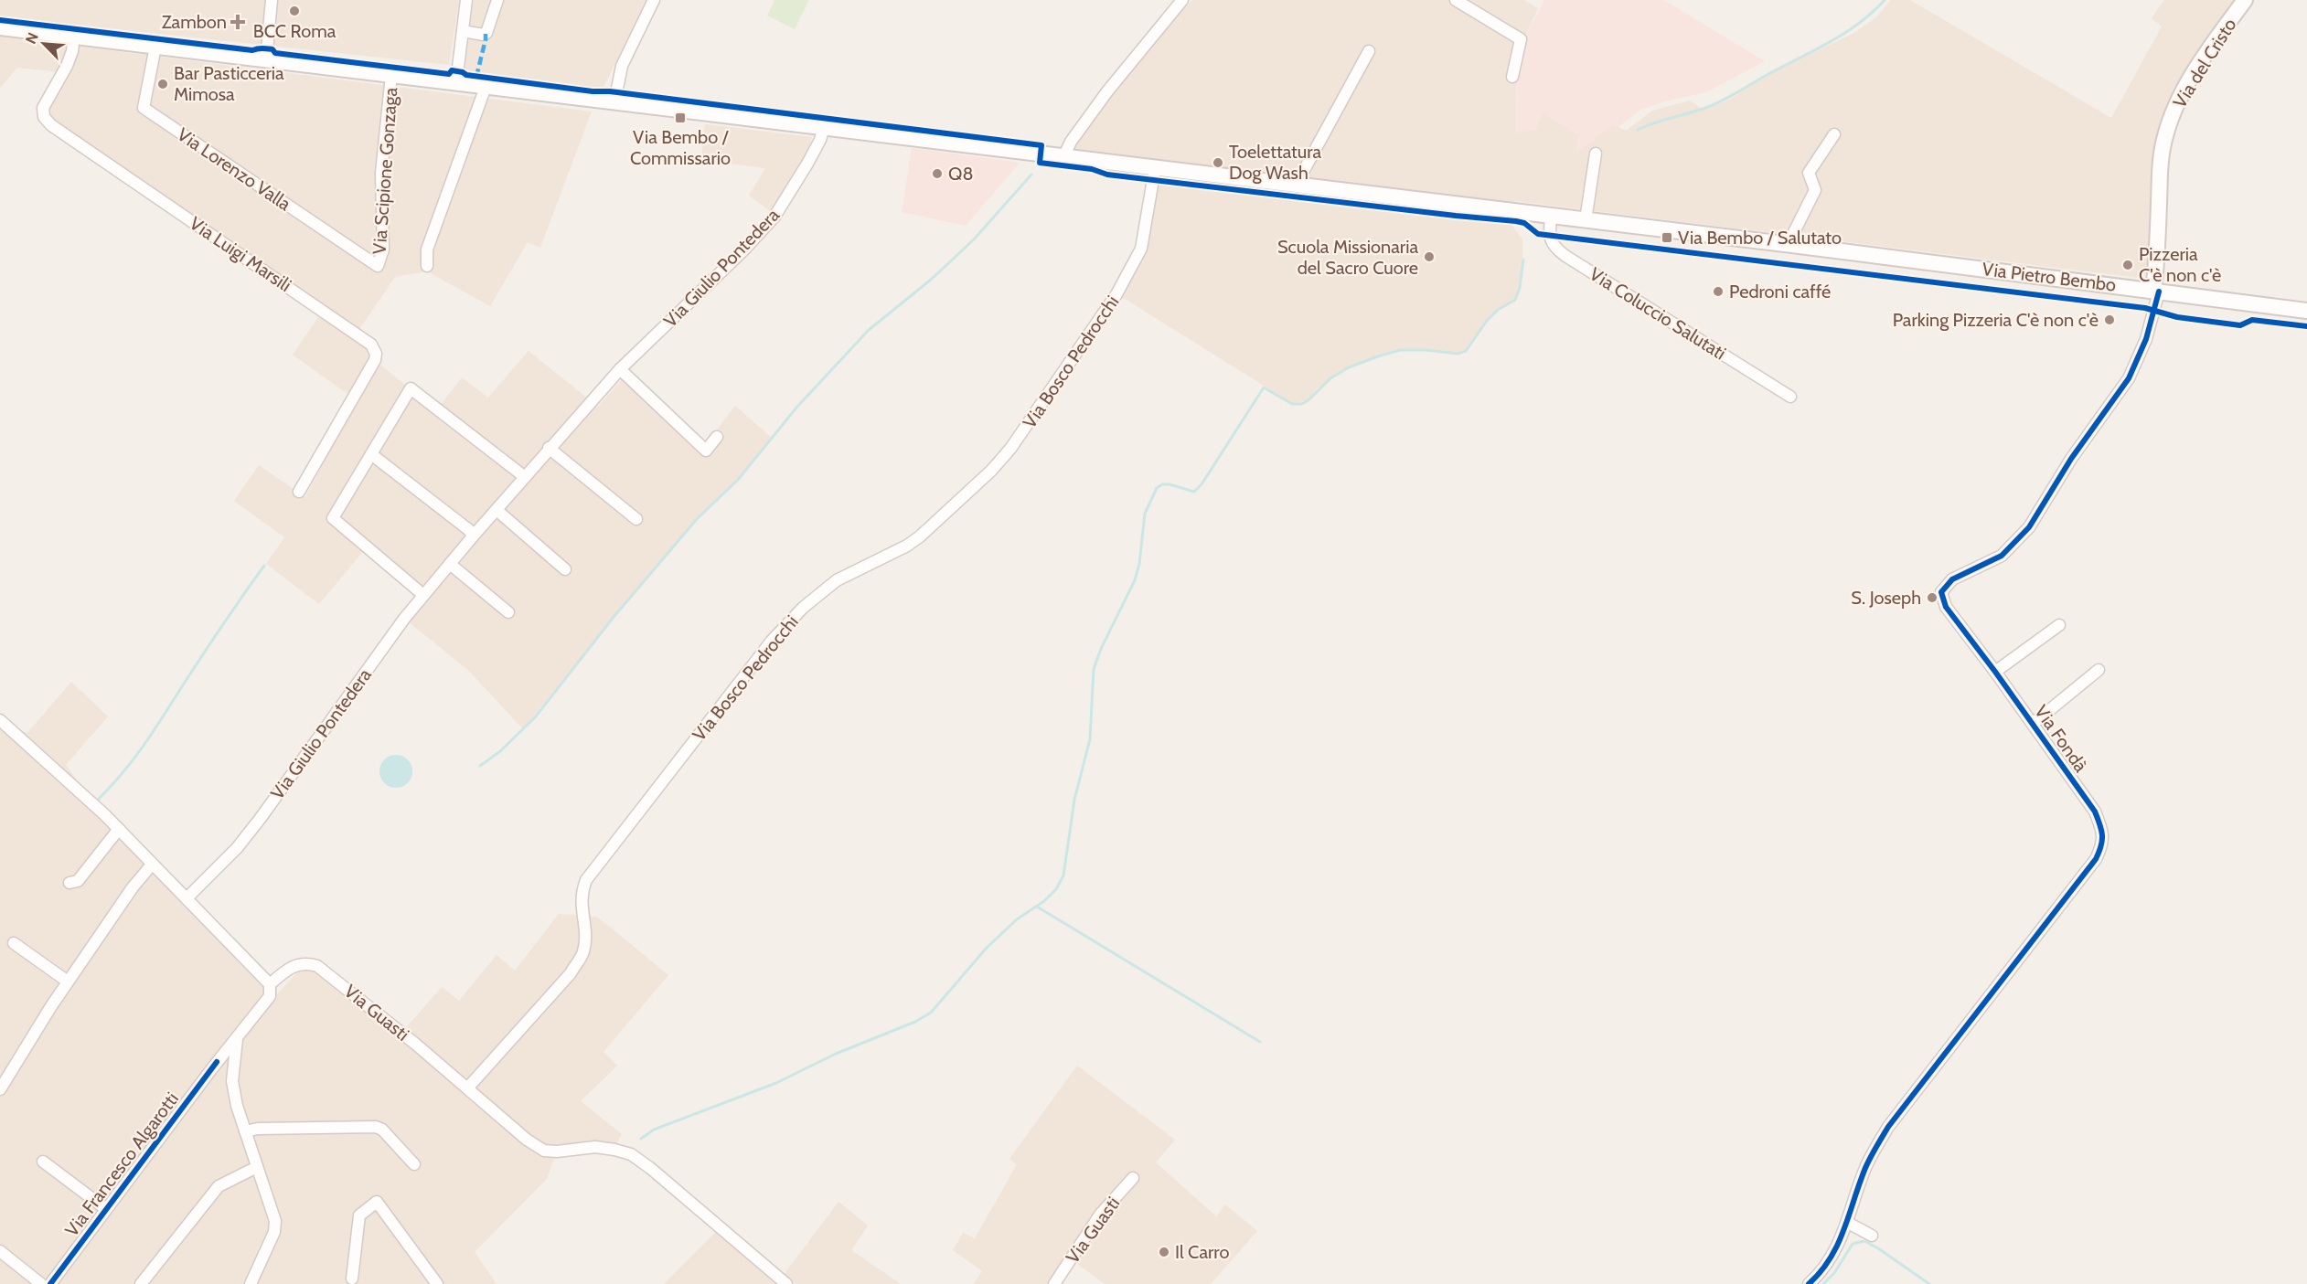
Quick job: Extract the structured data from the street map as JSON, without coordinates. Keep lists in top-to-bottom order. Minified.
{"streets":{"main road":["Via del Cristo","Via Pietro Bembo"],"street":["Via Lorenzo Valla","Via Scipione Gonzaga","Via Luigi Marsili","Via Giulio Pontedera","Via Coluccio Salutati","Via Bosco Pedrocchi","Via Fondà","Via Guasti","Via Francesco Algarotti"]},"crossings":[["Via del Cristo","Via Pietro Bembo"],["Via del Cristo","Via Fondà"],["Via Lorenzo Valla","Via Scipione Gonzaga"],["Via Lorenzo Valla","Via Pietro Bembo"],["Via Scipione Gonzaga","Via Pietro Bembo"],["Via Luigi Marsili","Via Pietro Bembo"],["Via Giulio Pontedera","Via Pietro Bembo"],["Via Pietro Bembo","Via Coluccio Salutati"],["Via Pietro Bembo","Via Bosco Pedrocchi"],["Via Pietro Bembo","Via Fondà"],["Via Bosco Pedrocchi","Via Guasti"],["Via Guasti","Via Francesco Algarotti"]],"places":{"other":["BCC Roma","Bar Pasticceria Mimosa","Toelettatura Dog Wash","Q8","Scuola Missionaria del Sacro Cuore","Pizzeria C'è non c'è","Pedroni caffé","Parking Pizzeria C'è non c'è","S. Joseph","Il Carro"],"health":["Zambon"],"transit":["Via Bembo / Commissario","Via Bembo / Salutato"]},"north":"top left"}
